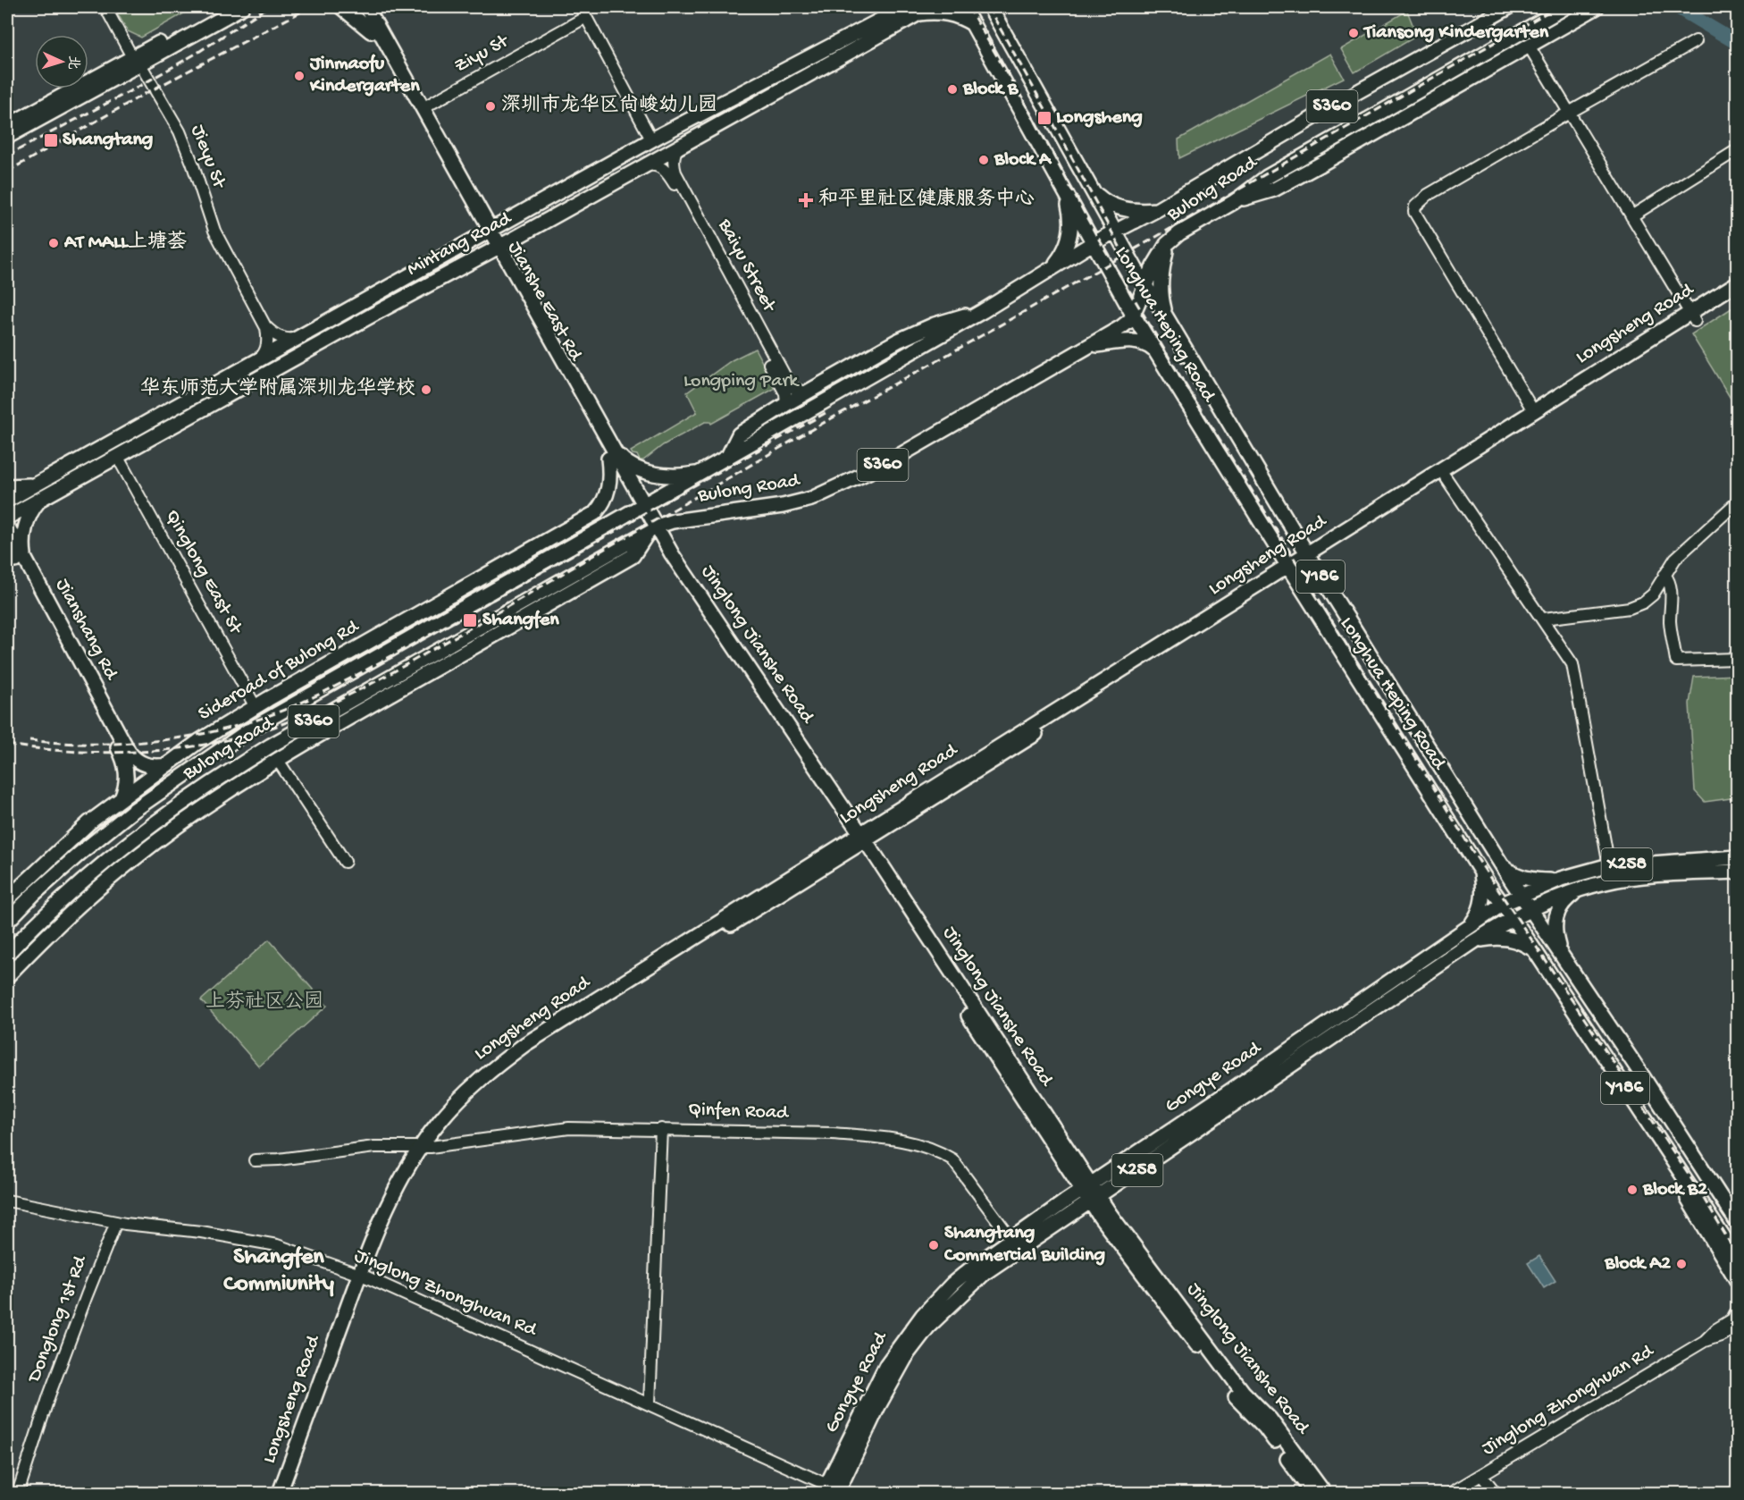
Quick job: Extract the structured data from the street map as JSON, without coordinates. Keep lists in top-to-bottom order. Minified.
{"streets":{"main road":["S360","Bulong Road","Mintang Road","Jianshe East Rd","Longhua Heping Road","Longsheng Road","Y186","Jianshang Rd","Jinglong Jianshe Road","Sideroad of Bulong Rd","X258","Gongye Road"],"street":["Ziyu St","Jieyu St","Baiyu Street","Qinglong East St","Qinfen Road","Jinglong Zhonghuan Rd","Donglong 1st Rd"]},"crossings":[["Ziyu St","Jianshe East Rd"],["Bulong Road","Baiyu Street"],["Bulong Road","Jianshe East Rd"],["Bulong Road","Longhua Heping Road"],["Bulong Road","Jinglong Jianshe Road"],["Mintang Road","Baiyu Street"],["Mintang Road","Jianshe East Rd"],["Mintang Road","Qinglong East St"],["Jianshe East Rd","Jinglong Jianshe Road"],["Longhua Heping Road","Longsheng Road"],["Longhua Heping Road","Y186"],["Longhua Heping Road","Gongye Road"],["Longsheng Road","Jinglong Jianshe Road"],["Longsheng Road","Qinfen Road"],["Longsheng Road","Jinglong Zhonghuan Rd"],["Qinglong East St","Sideroad of Bulong Rd"],["Jinglong Jianshe Road","Gongye Road"],["Gongye Road","Qinfen Road"],["Gongye Road","Jinglong Zhonghuan Rd"],["Jinglong Zhonghuan Rd","Donglong 1st Rd"]],"districts":["Shangfen Commiunity"],"parks":["Longping Park","上芬社区公园"],"places":{"other":["Tiansong Kindergarten","Jinmaofu Kindergarten","Block B","深圳市龙华区尚峻幼儿园","Block A","AT MALL上塘荟","华东师范大学附属深圳龙华学校","Block B2","Shangtang Commercial Building","Block A2"],"transit":["Longsheng","Shangtang","Shangfen"],"health":["和平里社区健康服务中心"]},"north":"right"}
